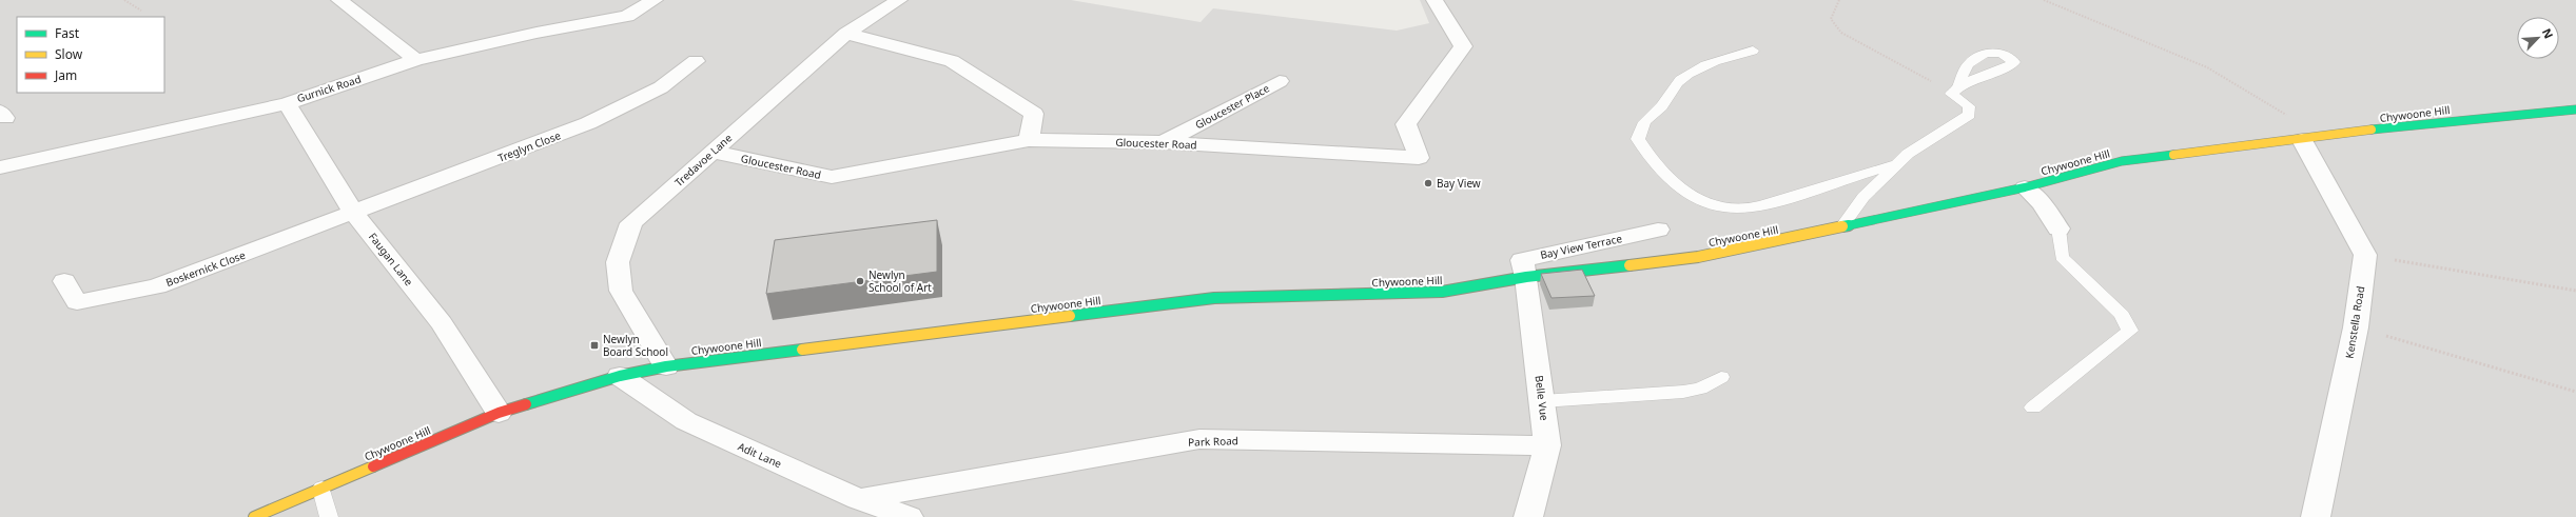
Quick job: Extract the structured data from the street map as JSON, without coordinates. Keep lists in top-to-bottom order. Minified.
{"streets":{"main road":["Chywoone Hill"],"street":["Gurnick Road","Gloucester Place","Gloucester Road","Treglyn Close","Tredavoe Lane","Bay View Terrace","Faugan Lane","Boskernick Close","Kenstella Road","Belle Vue","Park Road","Adit Lane"]},"crossings":[["Gurnick Road","Faugan Lane"],["Gloucester Place","Gloucester Road"],["Chywoone Hill","Tredavoe Lane"],["Chywoone Hill","Bay View Terrace"],["Chywoone Hill","Faugan Lane"],["Chywoone Hill","Belle Vue"],["Chywoone Hill","Adit Lane"],["Gloucester Road","Tredavoe Lane"],["Treglyn Close","Faugan Lane"],["Treglyn Close","Boskernick Close"],["Bay View Terrace","Belle Vue"],["Faugan Lane","Boskernick Close"],["Belle Vue","Park Road"],["Park Road","Adit Lane"]],"places":{"other":["Bay View","Newlyn School of Art"],"transit":["Newlyn Board School"]},"legend":["Fast","Slow","Jam"],"north":"top right"}
